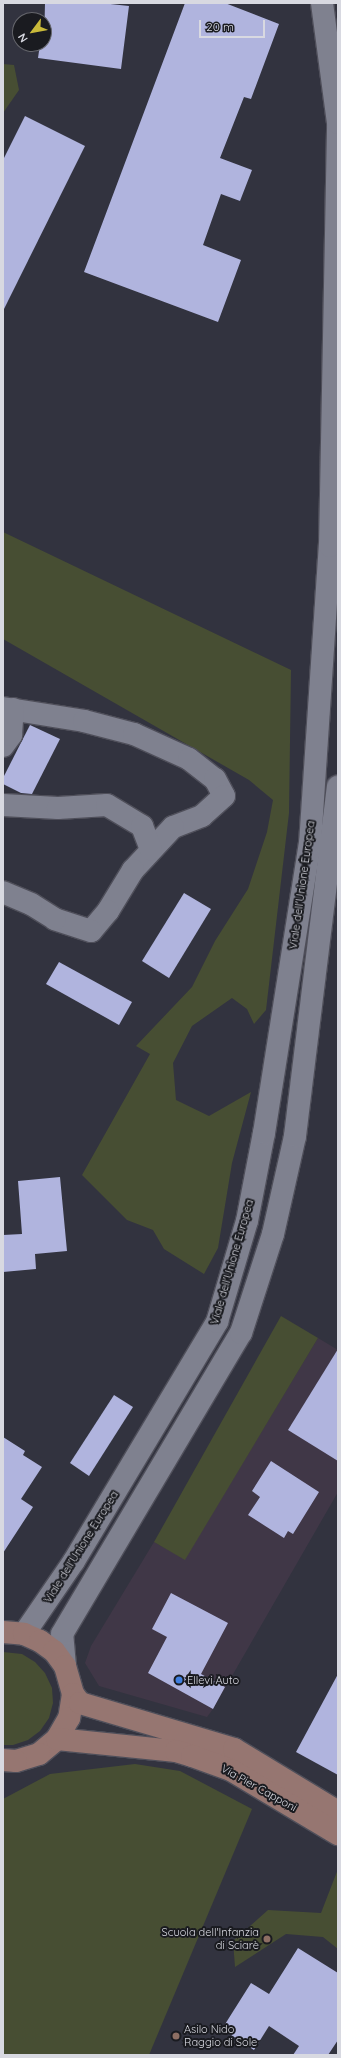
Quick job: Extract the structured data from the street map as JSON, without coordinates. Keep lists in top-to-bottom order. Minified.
{"streets":{"main road":["Via Pier Capponi"],"street":["Viale dell'Unione Europea"]},"places":["Ellevi Auto","Scuola dell'Infanzia di Sciarè","Asilo Nido Raggio di Sole"],"scale_bar":"20 m","north":"bottom left"}
